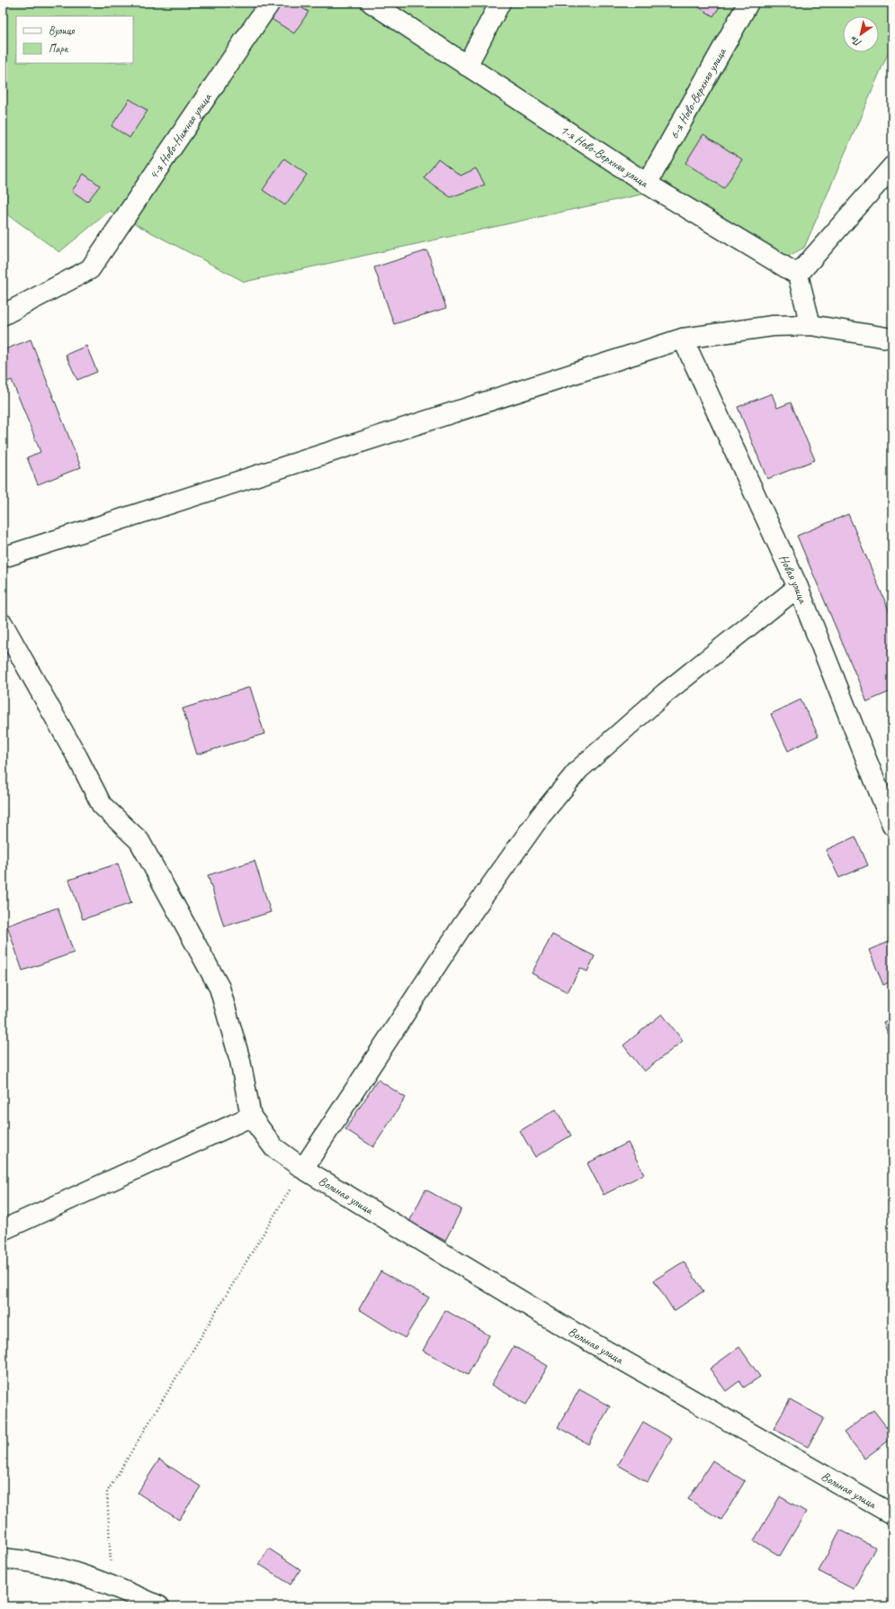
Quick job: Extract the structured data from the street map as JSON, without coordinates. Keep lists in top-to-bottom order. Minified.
{"streets":{"street":["6-я Ново-Верхняя улица","4-я Ново-Нижняя улица","1-я Ново-Верхняя улица","Новая улица","Вольная улица"]},"crossings":[["6-я Ново-Верхняя улица","1-я Ново-Верхняя улица"]],"legend":["Вулиця","Парк"],"north":"bottom left"}
